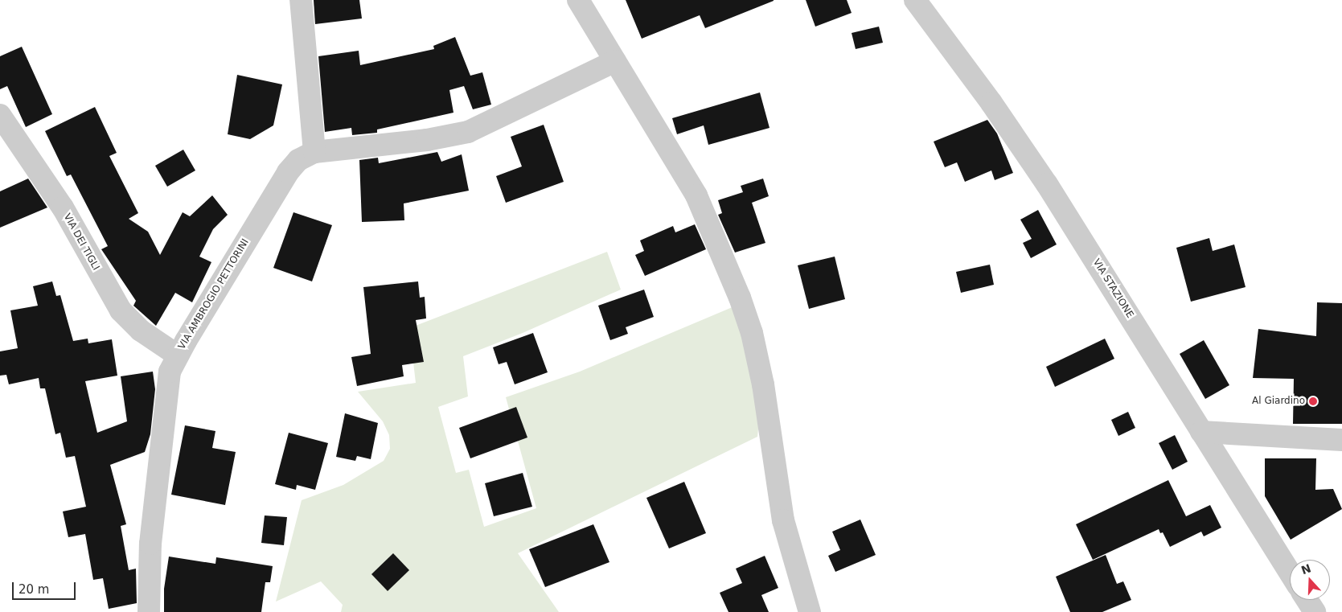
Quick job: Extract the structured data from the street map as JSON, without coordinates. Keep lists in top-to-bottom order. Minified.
{"streets":{"street":["VIA DEI TIGLI","VIA STAZIONE","VIA AMBROGIO PETTORINI"]},"crossings":[["VIA DEI TIGLI","VIA AMBROGIO PETTORINI"]],"places":["Al Giardino"],"scale_bar":"20 m","north":"top"}
